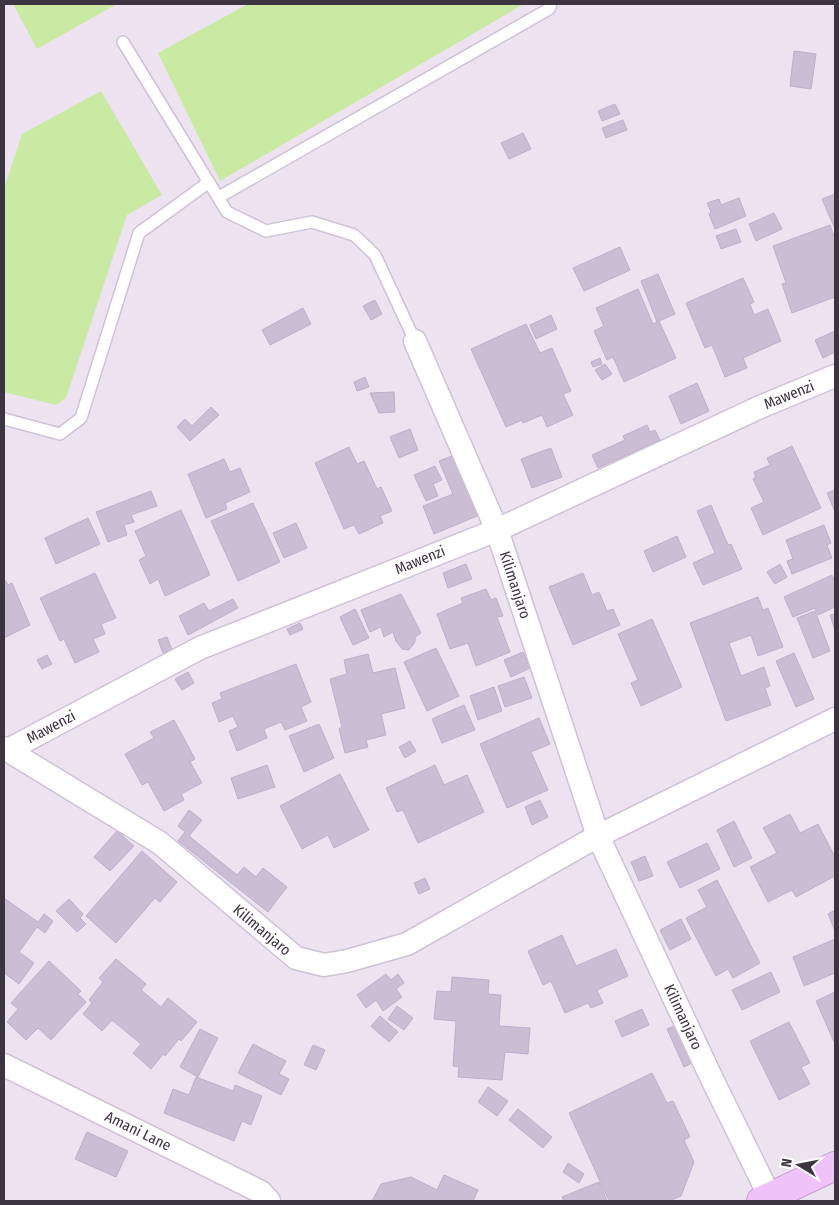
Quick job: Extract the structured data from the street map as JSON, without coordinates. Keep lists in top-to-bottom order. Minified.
{"streets":{"street":["Mawenzi","Kilimanjaro","Amani Lane"]},"crossings":[["Mawenzi","Kilimanjaro"]],"north":"left"}
